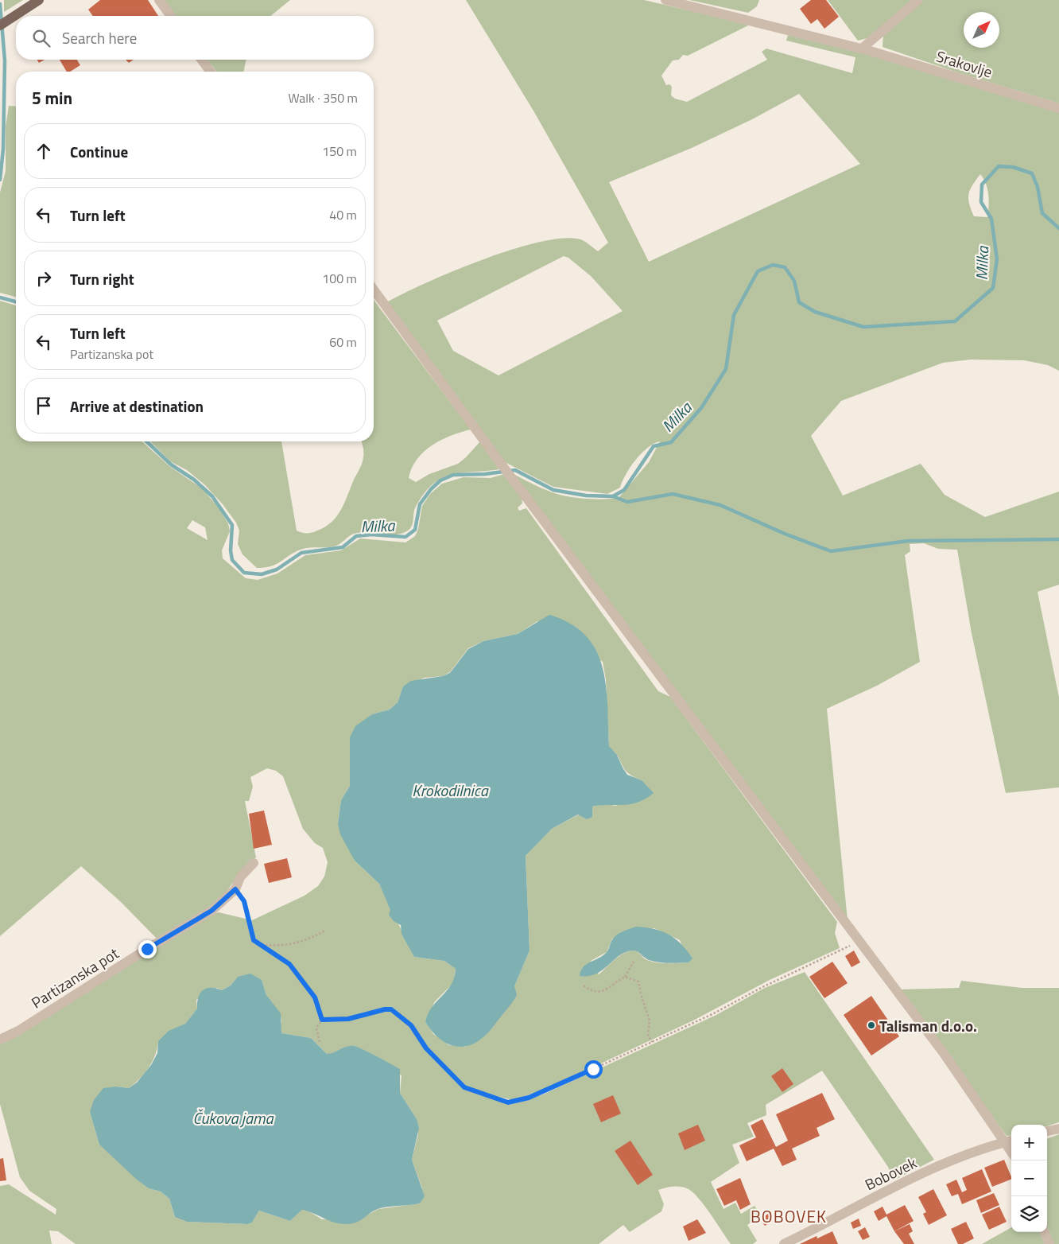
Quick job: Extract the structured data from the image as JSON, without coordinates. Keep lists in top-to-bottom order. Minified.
{"streets":{"street":["Srakovlje","Partizanska pot","Bobovek"]},"districts":["BOBOVEK"],"water":["Milka","Krokodilnica","Čukova jama"],"places":["Talisman d.o.o."],"north":"top right","page":{"search":"Search here","heading":["5 min","Walk · 350 m"],"list":[["Continue","150 m"],["Turn left","40 m"],["Turn right","100 m"],["Turn left","Partizanska pot","60 m"],"Arrive at destination"],"map_buttons":["+","−"]}}
